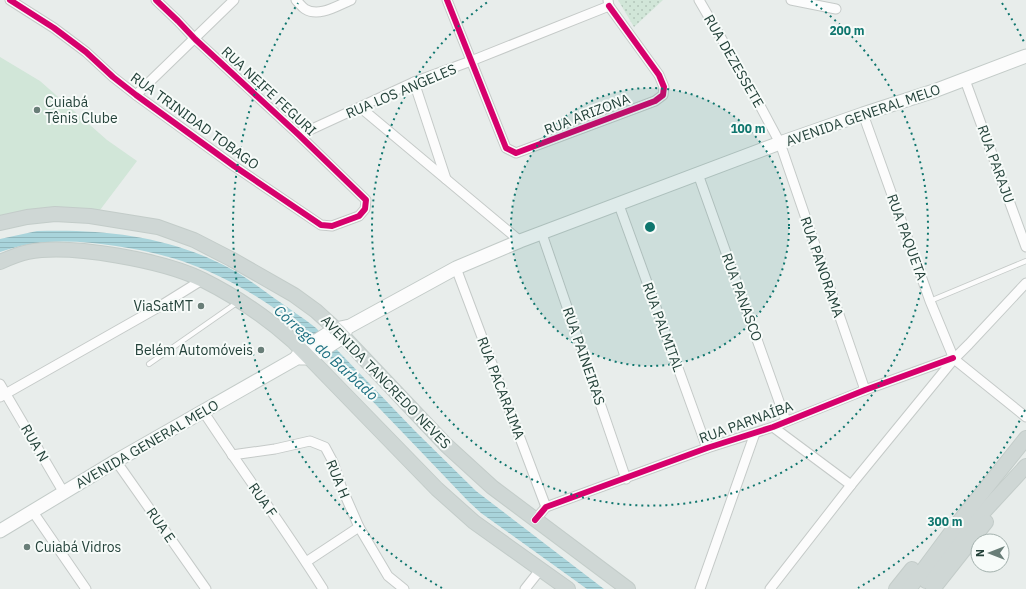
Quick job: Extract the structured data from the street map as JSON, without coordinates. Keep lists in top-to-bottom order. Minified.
{"streets":{"main road":["AVENIDA GENERAL MELO","AVENIDA TANCREDO NEVES"],"street":["RUA DEZESSETE","RUA NEIFE FEGURI","RUA LOS ANGELES","RUA ARIZONA","RUA TRINIDAD TOBAGO","RUA PARAJU","RUA PAQUETA","RUA PANORAMA","RUA PANASCO","RUA PALMITAL","RUA PAINEIRAS","RUA PACARAIMA","RUA PARNAÍBA","RUA N","RUA H","RUA F","RUA E"]},"crossings":[["RUA DEZESSETE","AVENIDA GENERAL MELO"],["RUA DEZESSETE","RUA PANORAMA"],["RUA NEIFE FEGURI","RUA LOS ANGELES"],["RUA NEIFE FEGURI","RUA TRINIDAD TOBAGO"],["RUA LOS ANGELES","RUA ARIZONA"],["AVENIDA GENERAL MELO","RUA PARAJU"],["AVENIDA GENERAL MELO","RUA PAQUETA"],["AVENIDA GENERAL MELO","RUA PANORAMA"],["AVENIDA GENERAL MELO","RUA PANASCO"],["AVENIDA GENERAL MELO","RUA PALMITAL"],["AVENIDA GENERAL MELO","RUA PAINEIRAS"],["AVENIDA GENERAL MELO","AVENIDA TANCREDO NEVES"],["AVENIDA GENERAL MELO","RUA PACARAIMA"],["AVENIDA GENERAL MELO","RUA N"],["AVENIDA GENERAL MELO","RUA F"],["AVENIDA GENERAL MELO","RUA E"],["RUA PAQUETA","RUA PARNAÍBA"],["RUA PANORAMA","RUA PARNAÍBA"],["RUA PANASCO","RUA PARNAÍBA"],["RUA PALMITAL","RUA PARNAÍBA"],["RUA PAINEIRAS","RUA PARNAÍBA"],["RUA PACARAIMA","RUA PARNAÍBA"],["RUA H","RUA F"]],"water":["Córrego do Barbado"],"places":["Cuiabá Tênis Clube","ViaSatMT","Belém Automóveis","Cuiabá Vidros"],"north":"left","rings":["200 m","100 m","300 m"]}
